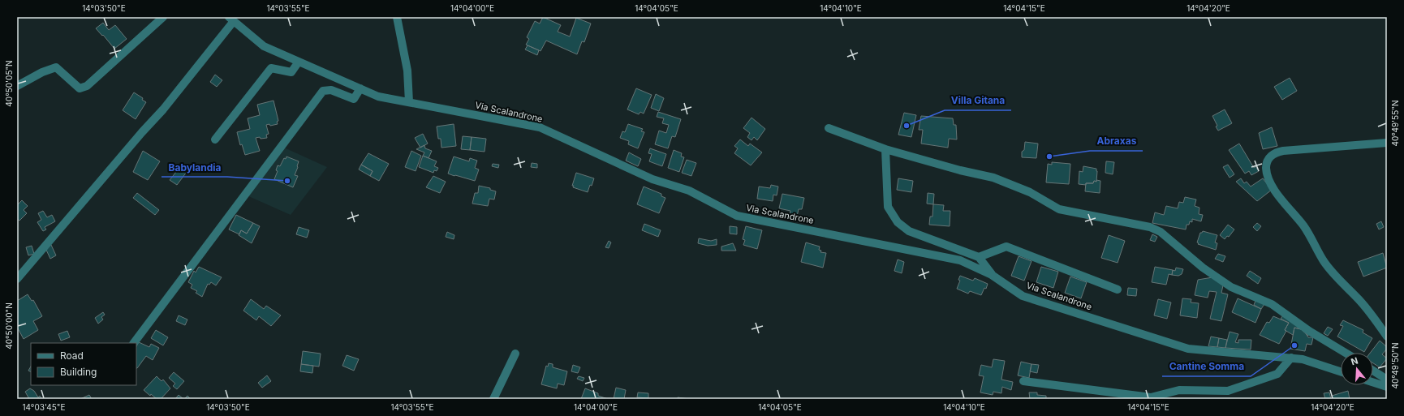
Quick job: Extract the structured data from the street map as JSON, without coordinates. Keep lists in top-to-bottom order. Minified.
{"streets":{"street":["Via Scalandrone"]},"places":["Villa Gitana","Abraxas","Babylandia","Cantine Somma"],"legend":["Road","Building"],"north":"top","coordinates":["14°03'50\"E","14°03'55\"E","14°04'00\"E","14°04'05\"E","14°04'10\"E","14°04'15\"E","14°04'20\"E","40°50'05\"N","40°49'55\"N","40°50'00\"N","40°49'50\"N","14°03'45\"E"]}
